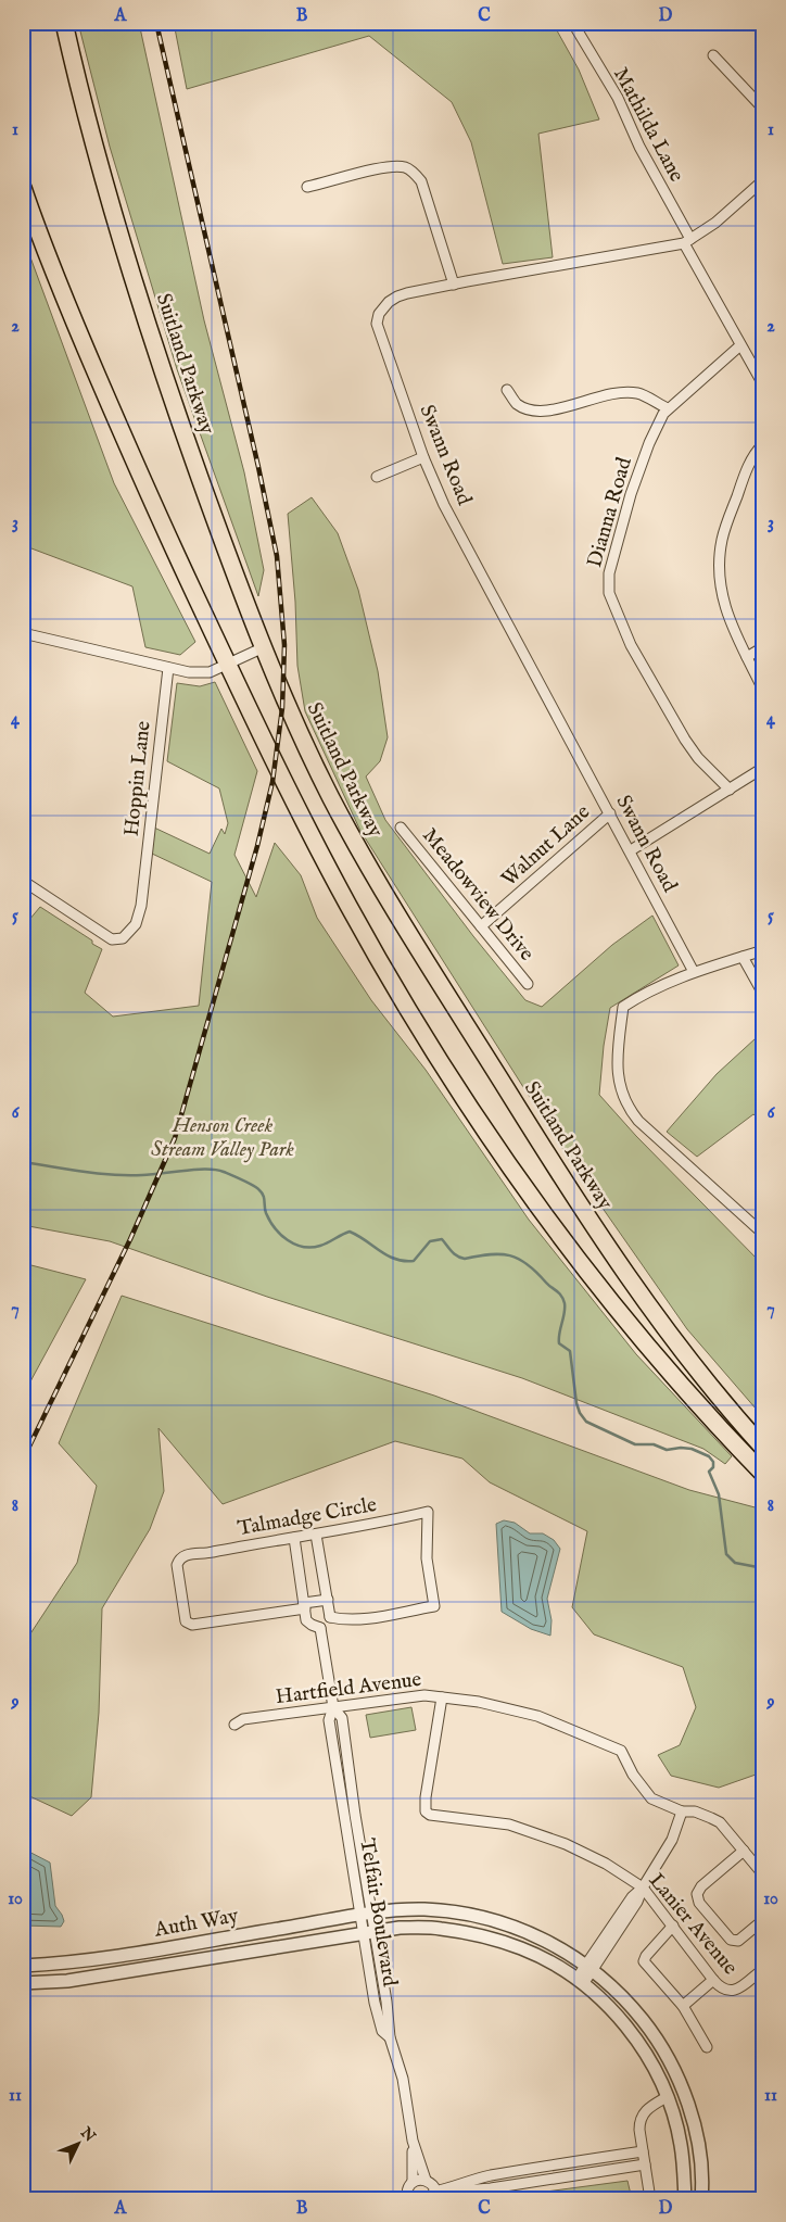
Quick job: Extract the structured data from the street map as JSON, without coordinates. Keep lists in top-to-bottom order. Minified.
{"streets":{"highway":["Suitland Parkway"],"street":["Mathilda Lane","Swann Road","Dianna Road","Hoppin Lane","Walnut Lane","Meadowview Drive","Talmadge Circle","Hartfield Avenue","Telfair Boulevard","Auth Way","Lanier Avenue"]},"crossings":[["Mathilda Lane","Swann Road"],["Mathilda Lane","Dianna Road"],["Swann Road","Walnut Lane"],["Walnut Lane","Meadowview Drive"],["Talmadge Circle","Telfair Boulevard"],["Hartfield Avenue","Telfair Boulevard"],["Hartfield Avenue","Lanier Avenue"],["Telfair Boulevard","Auth Way"]],"parks":["Henson Creek Stream Valley Park"],"north":"top right","grid":{"columns":["A","B","C","D"],"rows":["1","2","3","4","5","6","7","8","9","10","11"]}}
